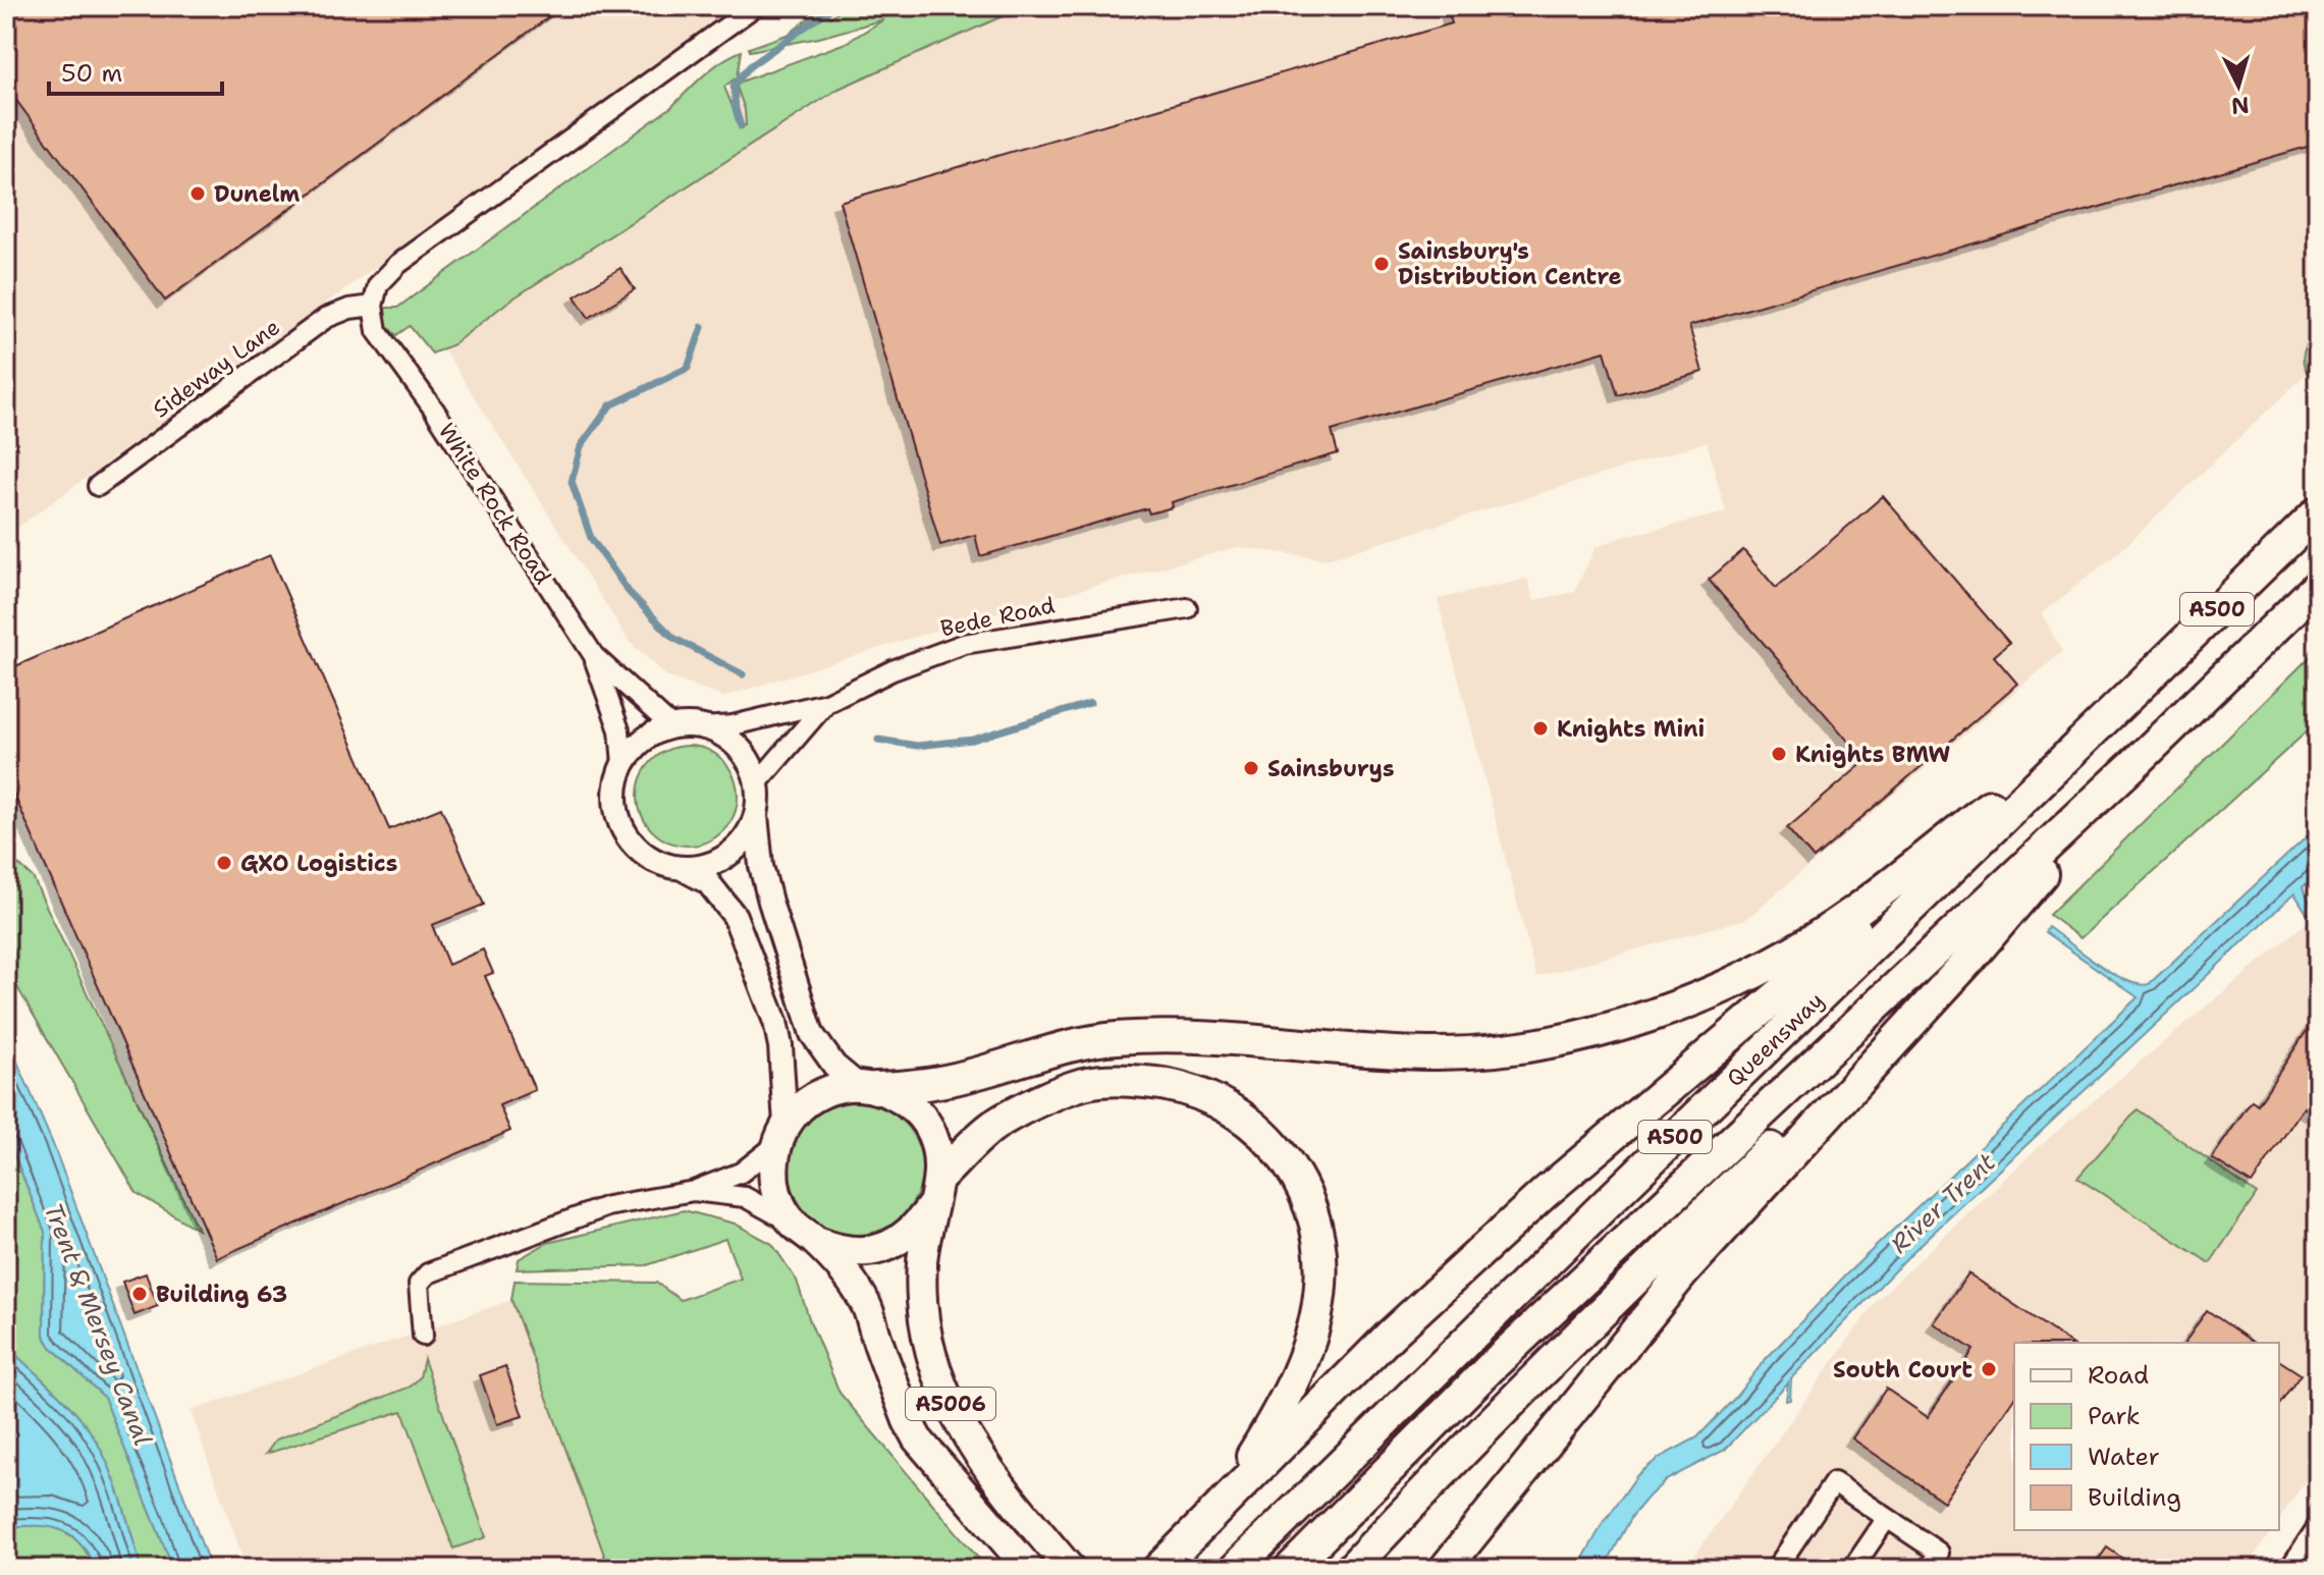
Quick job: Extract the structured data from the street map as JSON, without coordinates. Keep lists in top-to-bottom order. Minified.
{"streets":{"highway":["A500","Queensway"],"main road":["A5006"],"street":["Sideway Lane","White Rock Road","Bede Road"]},"crossings":[["Sideway Lane","White Rock Road"],["White Rock Road","Bede Road"]],"water":["River Trent","Trent & Mersey Canal"],"places":["Dunelm","Sainsbury's Distribution Centre","Knights Mini","Knights BMW","Sainsburys","GXO Logistics","Building 63","South Court"],"legend":["Road","Park","Water","Building"],"scale_bar":"50 m","north":"bottom"}
